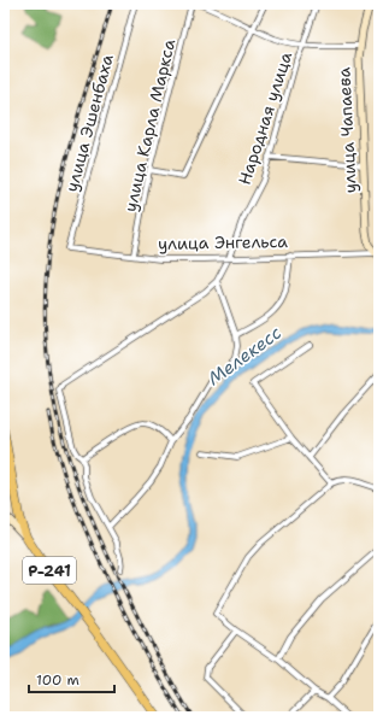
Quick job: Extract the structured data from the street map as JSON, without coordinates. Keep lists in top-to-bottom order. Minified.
{"streets":{"highway":["Р-241"],"street":["Народная улица","улица Эшенбаха","улица Карла Маркса","улица Чапаева","улица Энгельса"]},"crossings":[["Народная улица","улица Энгельса"],["улица Эшенбаха","улица Энгельса"],["улица Карла Маркса","улица Энгельса"],["улица Чапаева","улица Энгельса"]],"water":["Мелекесс"],"scale_bar":"100 m"}
